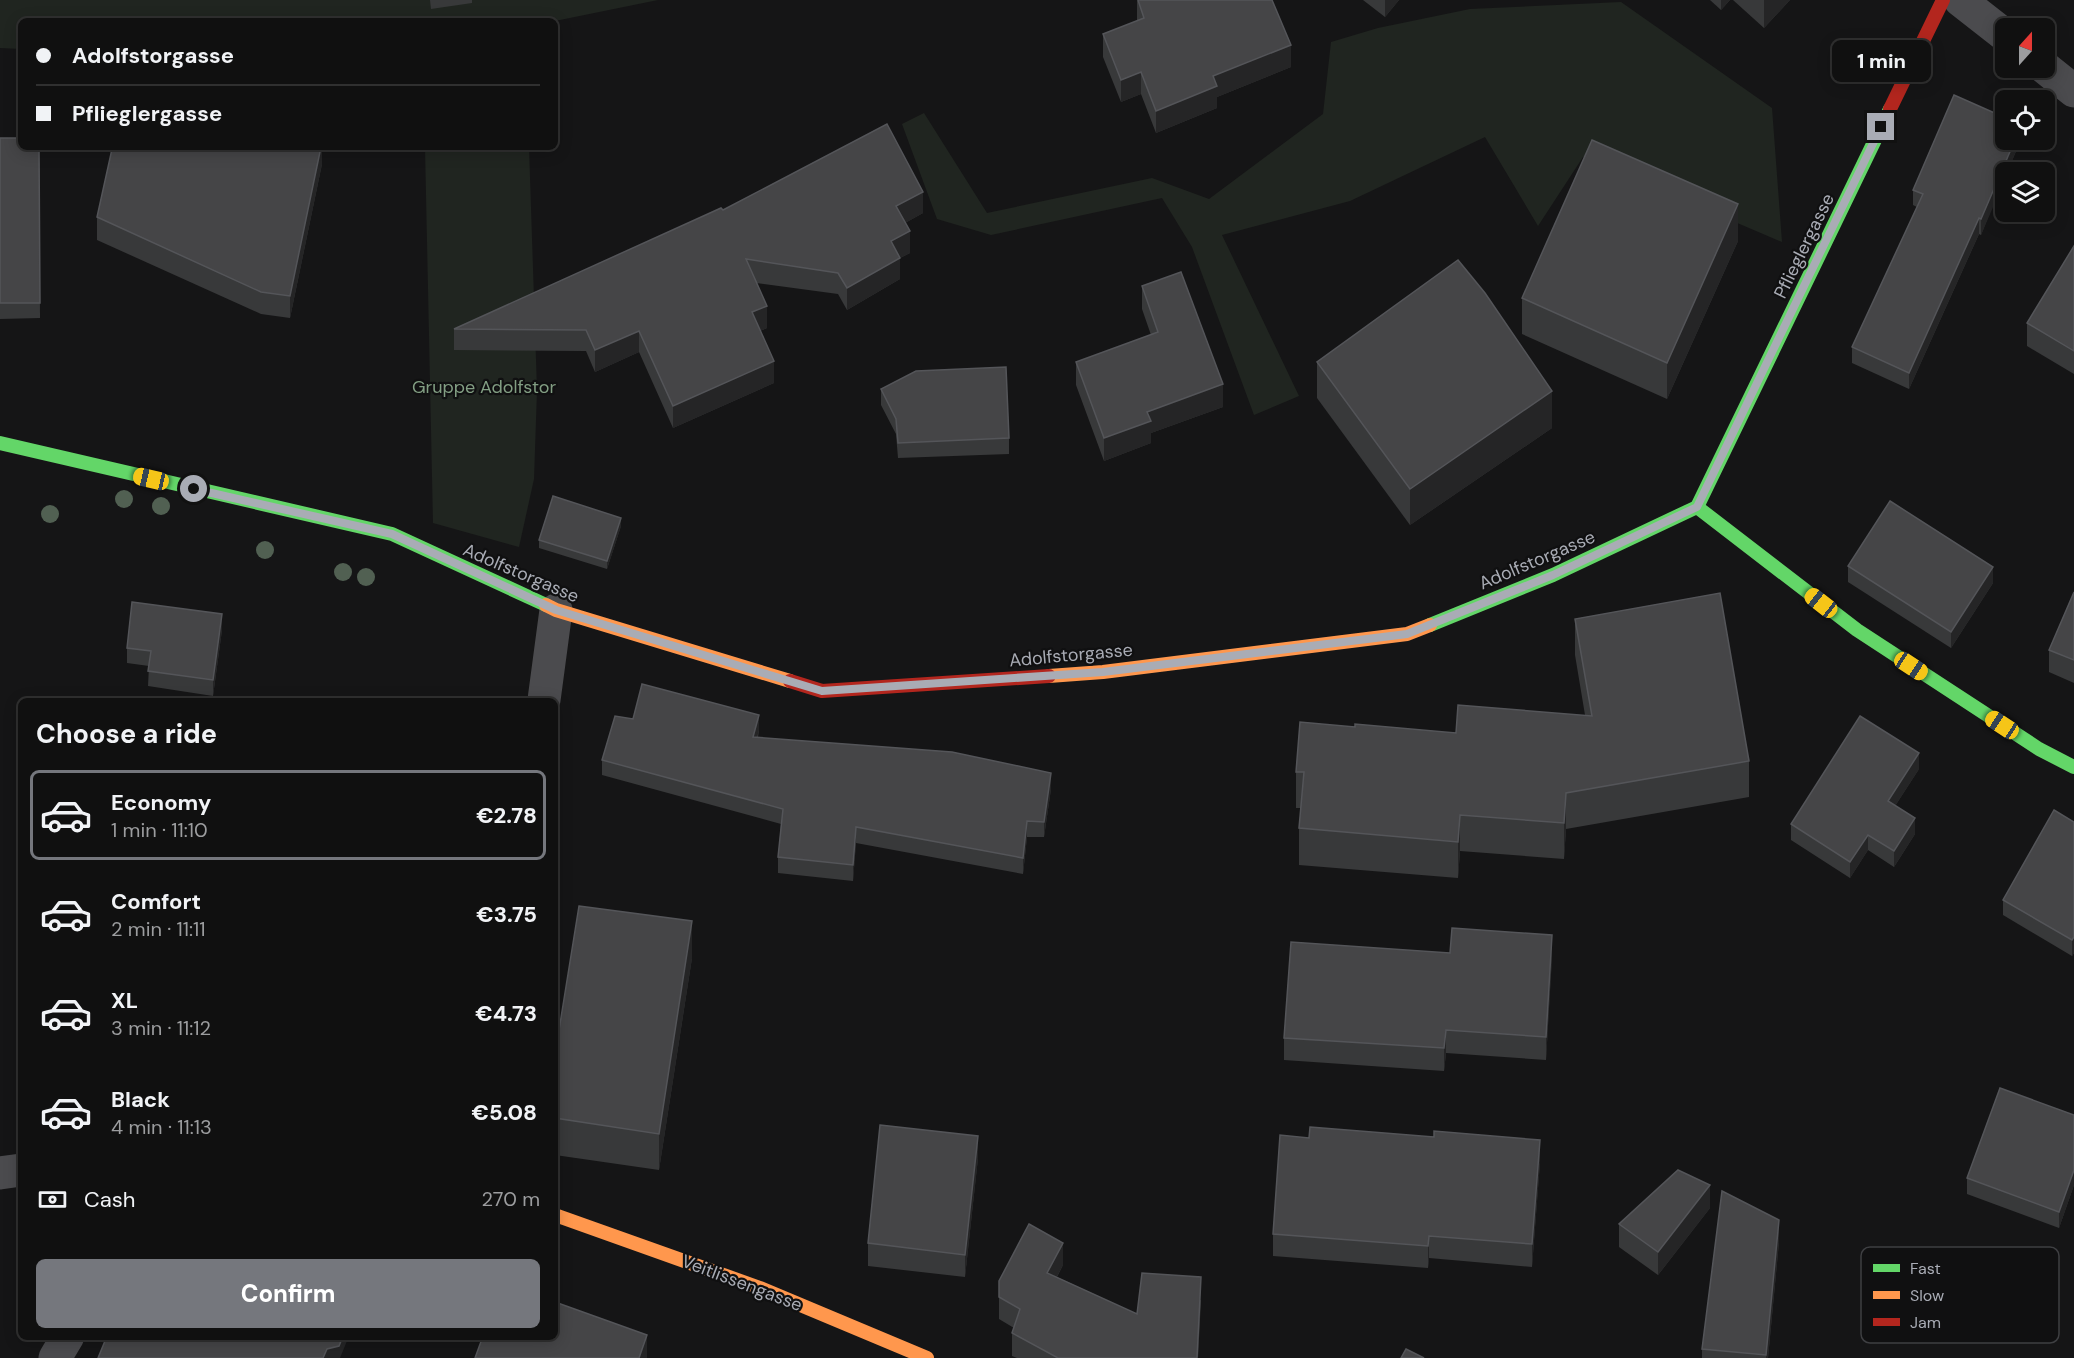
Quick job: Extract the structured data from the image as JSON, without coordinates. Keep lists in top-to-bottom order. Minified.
{"streets":{"street":["Pflieglergasse","Adolfstorgasse","Veitlissengasse"]},"crossings":[["Pflieglergasse","Adolfstorgasse"]],"parks":["Gruppe Adolfstor"],"legend":["Fast","Slow","Jam"],"north":"top","page":{"banner":["Adolfstorgasse","Pflieglergasse"],"bubble":"1 min","heading":"Choose a ride","list":[{"name":"Economy","note":"1 min · 11:10","value":"€2.78"},{"name":"Comfort","note":"2 min · 11:11","value":"€3.75"},{"name":"XL","note":"3 min · 11:12","value":"€4.73"},{"name":"Black","note":"4 min · 11:13","value":"€5.08"}],"pay":["Cash","270 m"],"buttons":"Confirm"}}
